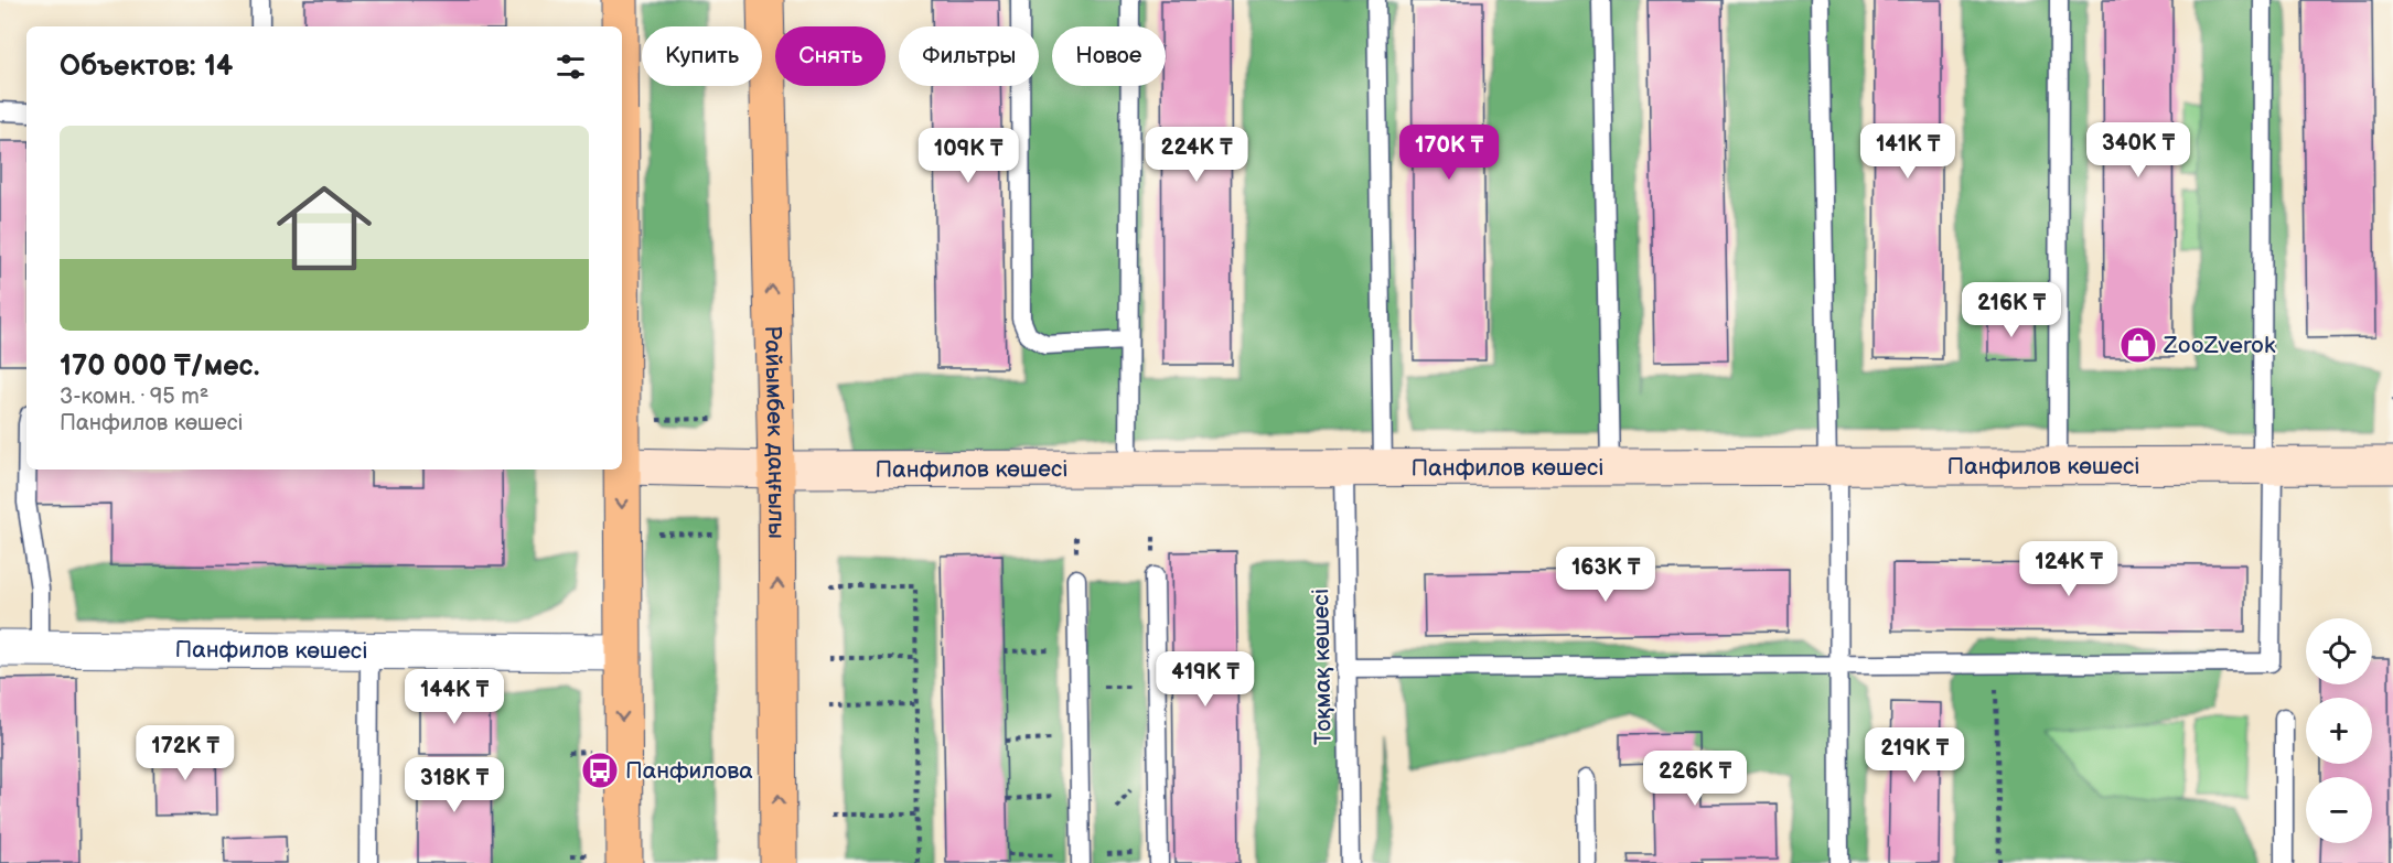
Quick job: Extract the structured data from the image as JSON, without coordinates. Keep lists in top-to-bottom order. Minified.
{"streets":{"main road":["Райымбек даңғылы"],"street":["Панфилов көшесі"],"lane":["Тоқмақ көшесі"]},"crossings":[["Райымбек даңғылы","Панфилов көшесі"],["Панфилов көшесі","Тоқмақ көшесі"]],"places":{"shop":["ZooZverok"],"bus stop":["Панфилова"]},"page":{"chip":["Купить","Снять","Фильтры","Новое"],"heading":"Объектов: 14","list":[{"name":"170 000 ₸/мес.","note":"3-комн. · 95 m² · Панфилов көшесі"}],"price":["340K ₸","141K ₸","170K ₸","224K ₸","109K ₸","216K ₸","124K ₸","163K ₸","419K ₸","144K ₸","172K ₸","219K ₸","226K ₸","318K ₸"],"map_buttons":["+","−"]}}
